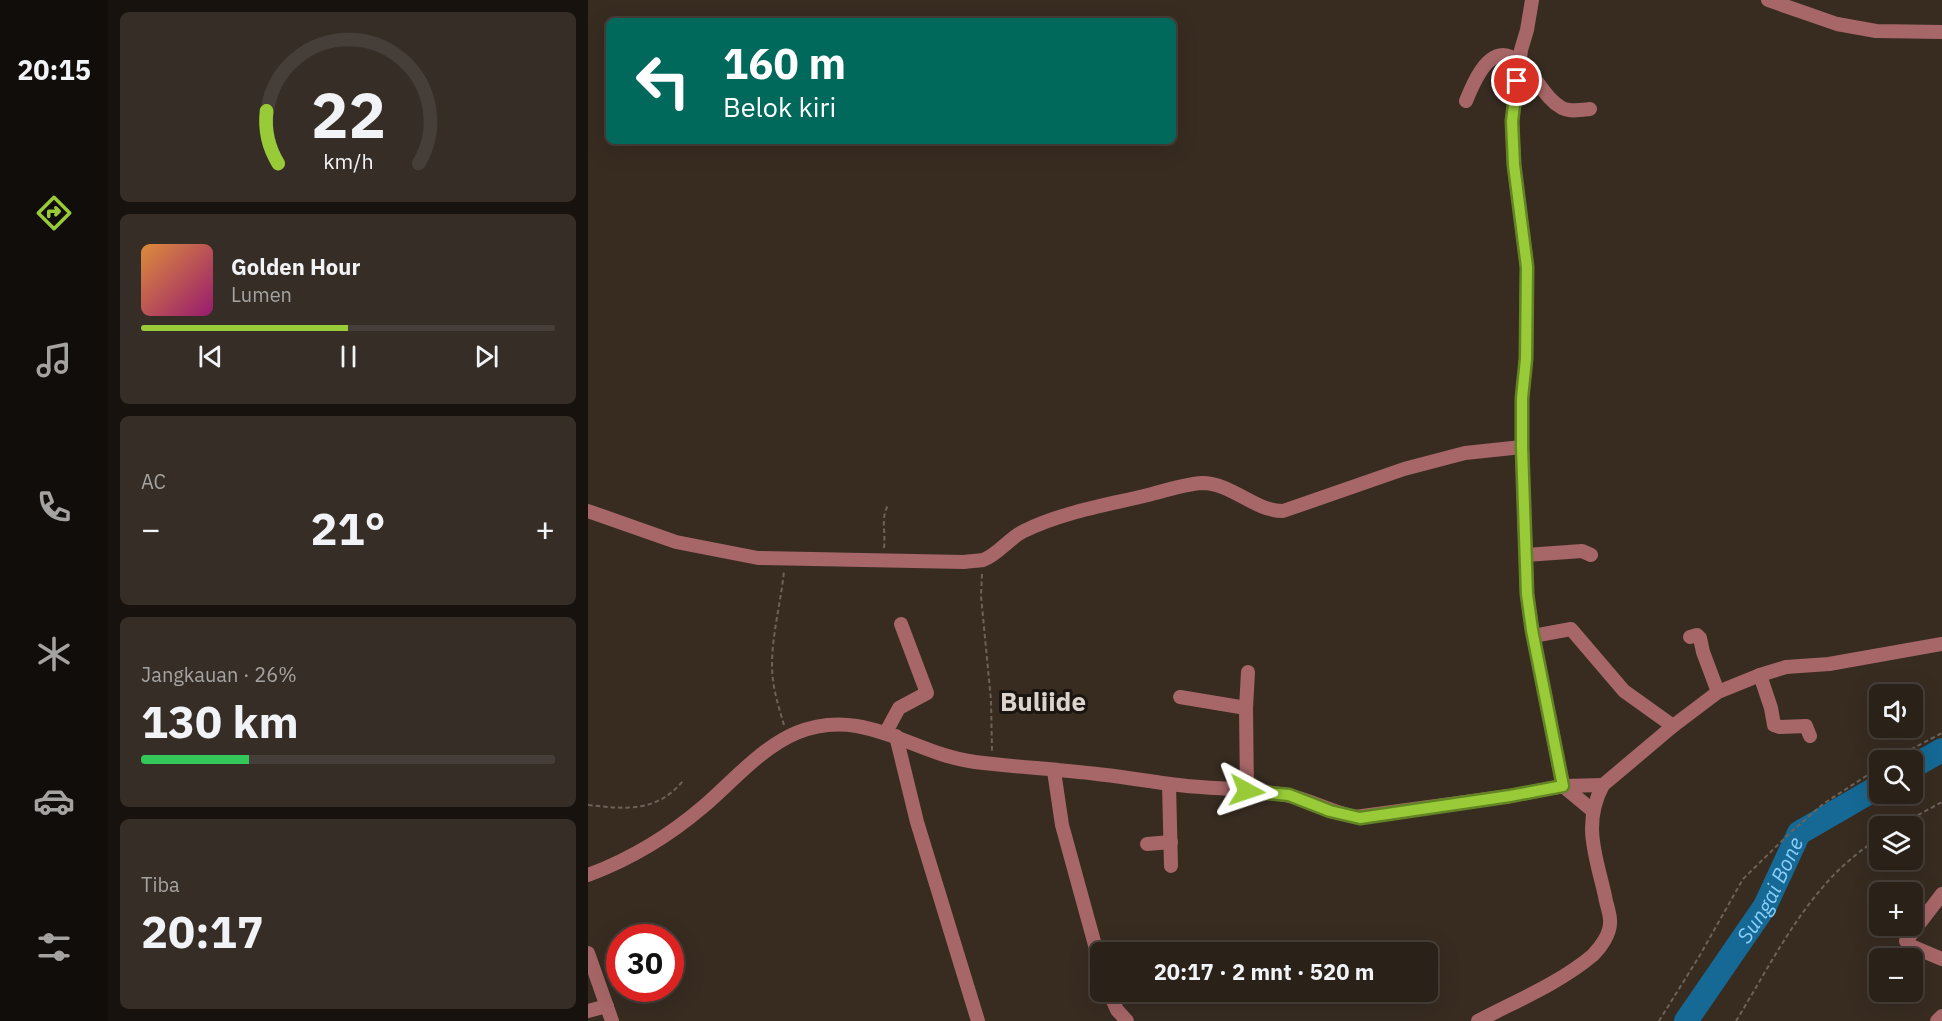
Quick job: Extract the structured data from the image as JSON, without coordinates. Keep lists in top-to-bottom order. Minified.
{"districts":["Buliide"],"water":["Sungai Bone"],"page":{"tabs":"20:15","turn":["160 m","Belok kiri"],"song":["Golden Hour","Lumen"],"tile":["AC",["Jangkauan · 26%","130 km"],["Tiba","20:17"]],"heat":["−","21°","+"],"map_buttons":["+","−"],"limit":"30","trip":"20:17 · 2 mnt · 520 m","gauge":["22","km/h"]}}
